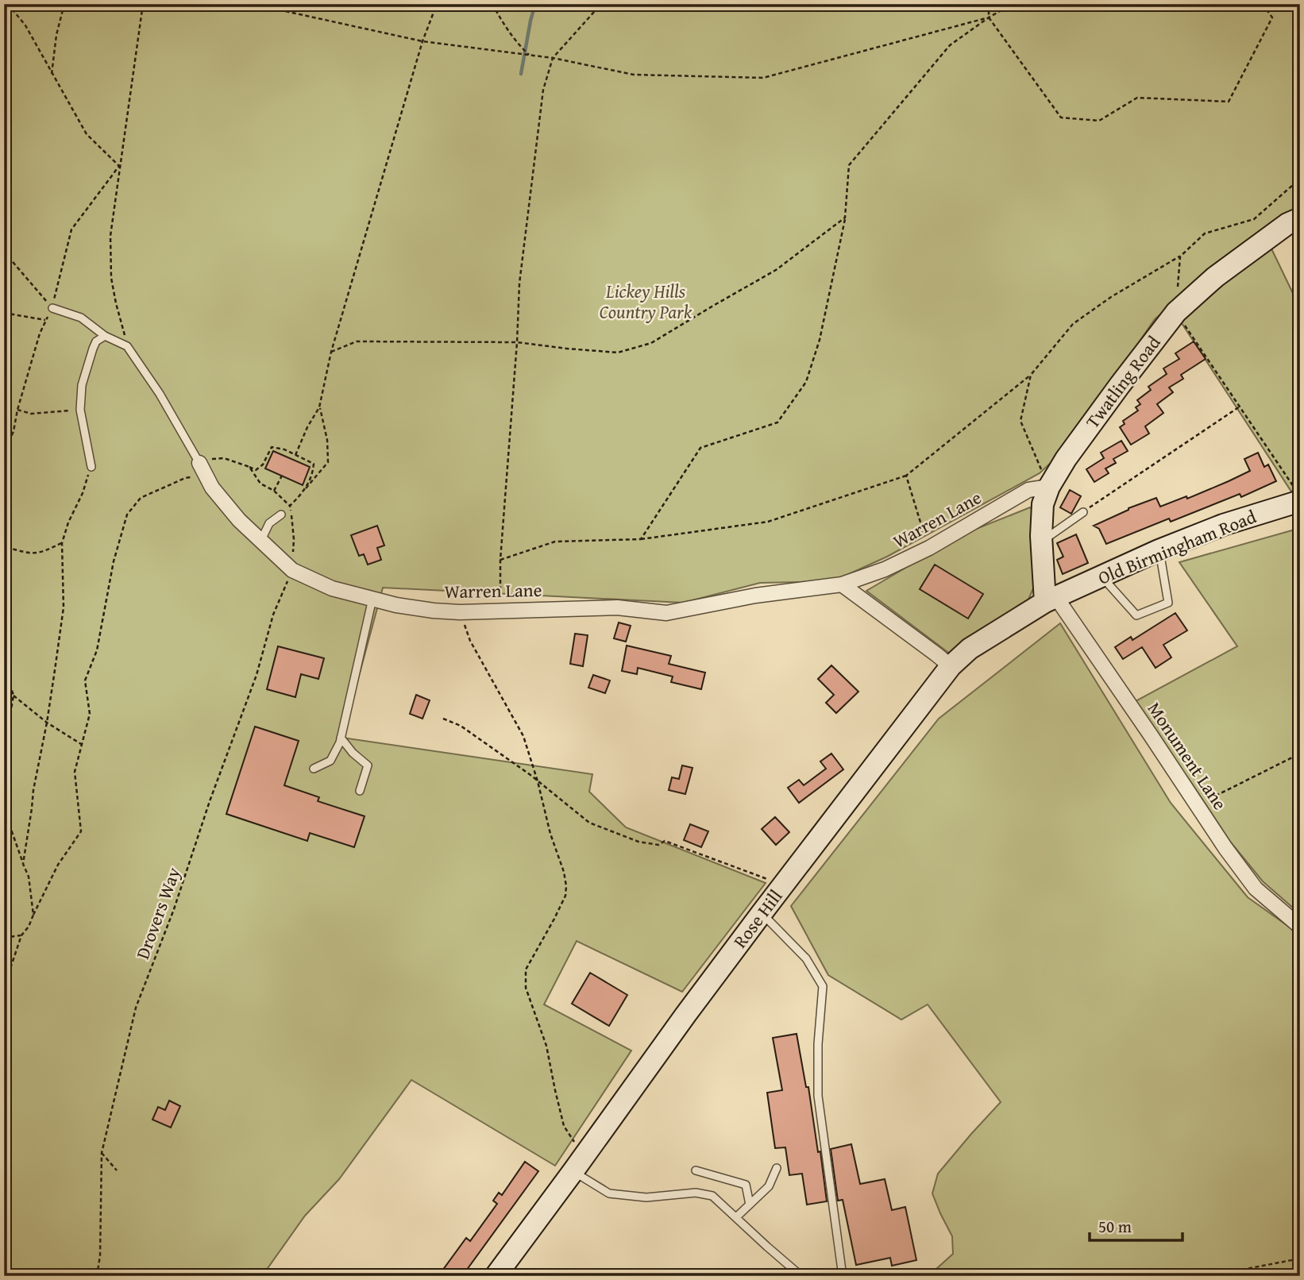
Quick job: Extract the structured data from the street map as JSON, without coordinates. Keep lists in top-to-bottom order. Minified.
{"streets":{"main road":["Twatling Road","Old Birmingham Road","Rose Hill"],"street":["Warren Lane","Monument Lane"],"path":["Drovers Way"]},"crossings":[["Twatling Road","Warren Lane"],["Twatling Road","Old Birmingham Road"],["Twatling Road","Monument Lane"],["Twatling Road","Rose Hill"],["Warren Lane","Drovers Way"],["Old Birmingham Road","Monument Lane"],["Old Birmingham Road","Rose Hill"],["Monument Lane","Rose Hill"]],"parks":["Lickey Hills Country Park"],"scale_bar":"50 m"}
